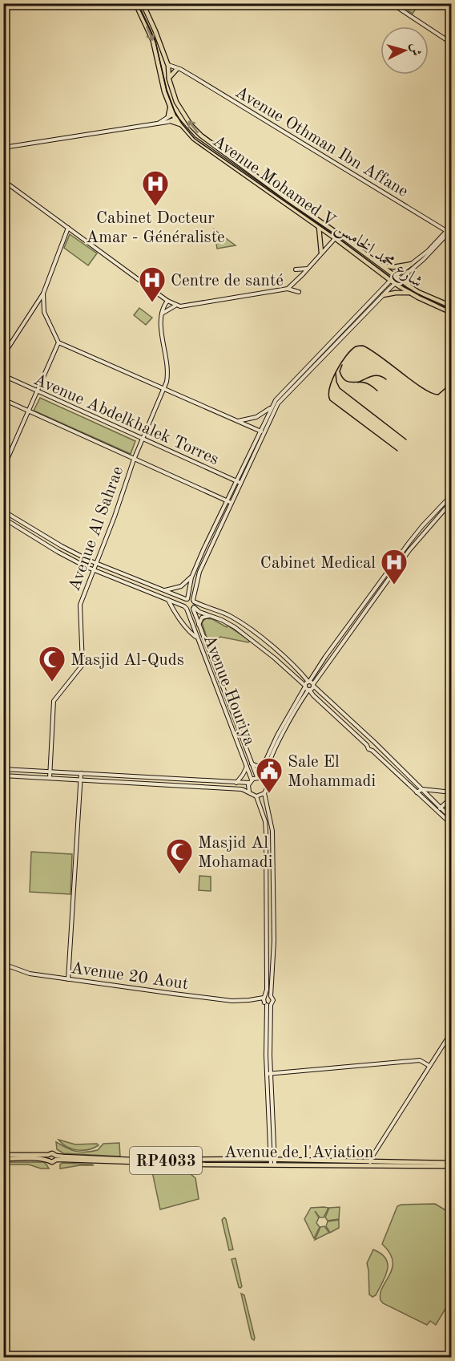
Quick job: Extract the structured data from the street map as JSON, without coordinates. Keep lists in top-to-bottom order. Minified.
{"streets":{"main road":["Avenue Mohamed V شارع محمد الخامس","Avenue de l'Aviation","RP4033"],"street":["Avenue Othman Ibn Affane","Avenue Abdelkhalek Torres","Avenue Al Sahrae","Avenue Houriya","Avenue 20 Aout"]},"crossings":[["Avenue Othman Ibn Affane","Avenue Mohamed V شارع محمد الخامس"],["Avenue Abdelkhalek Torres","Avenue Al Sahrae"]],"places":{"hospital":["Cabinet Docteur Amar - Généraliste","Centre de santé","Cabinet Medical"],"mosque":["Masjid Al-Quds","Masjid Al Mohamadi"],"public building":["Sale El Mohammadi"]},"north":"right"}
